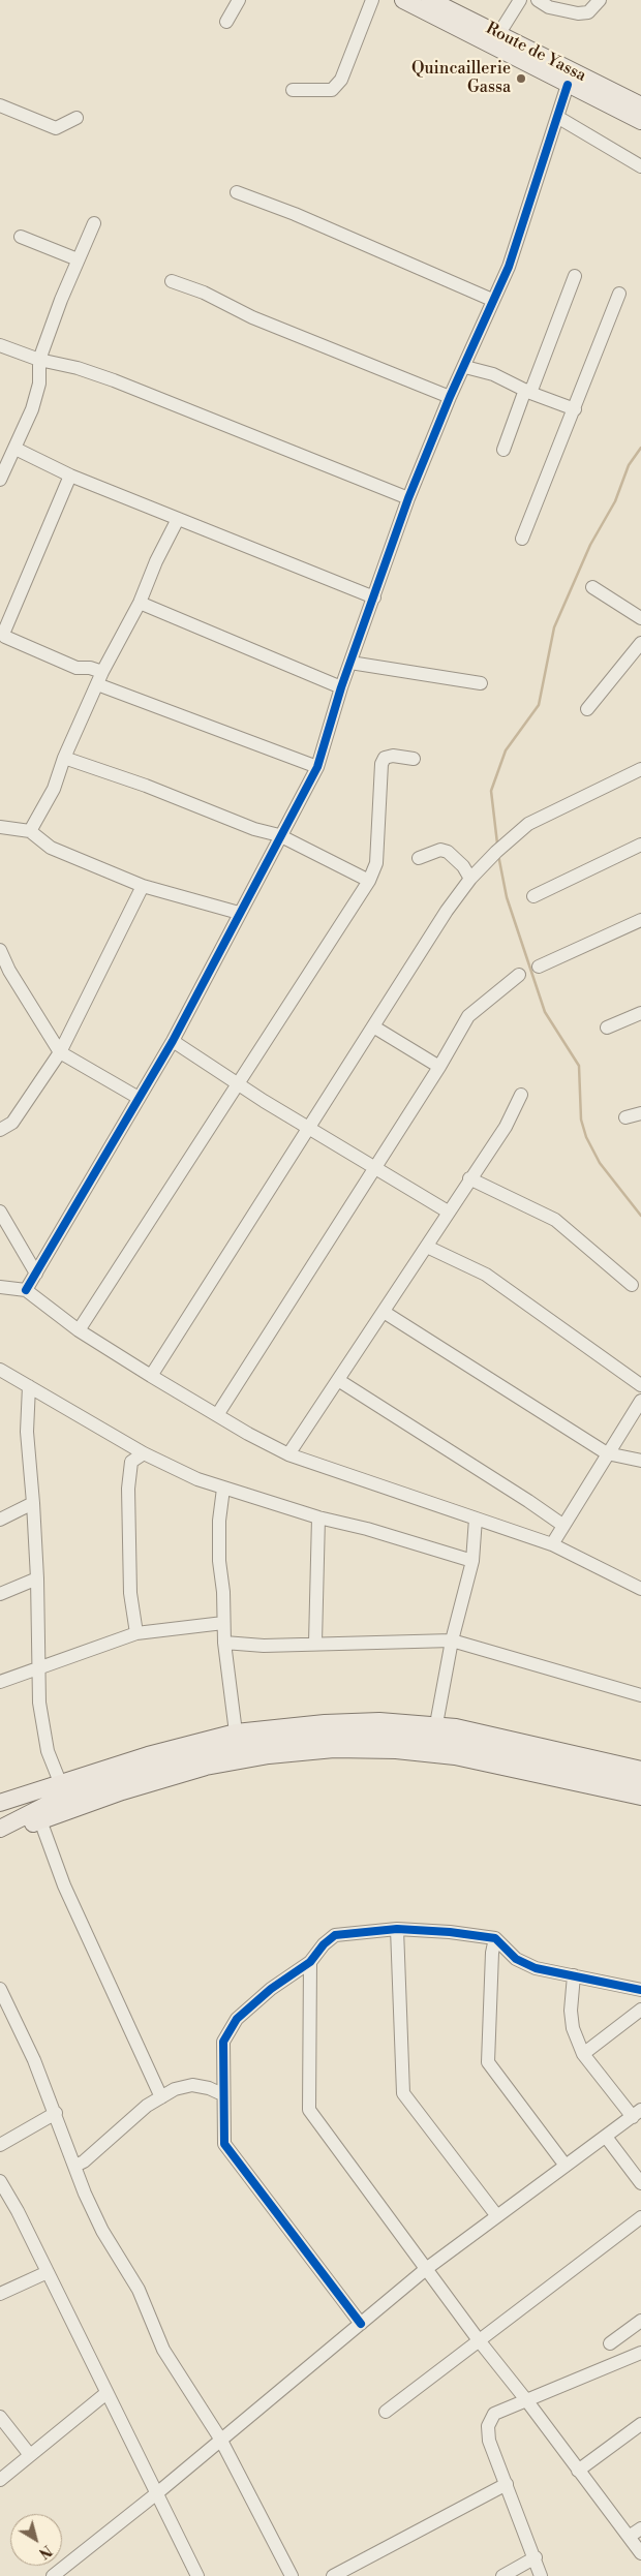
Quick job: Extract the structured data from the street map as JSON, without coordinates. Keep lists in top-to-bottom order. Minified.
{"streets":{"main road":["Route de Yassa"]},"places":["Quincaillerie Gassa"],"north":"bottom right"}
